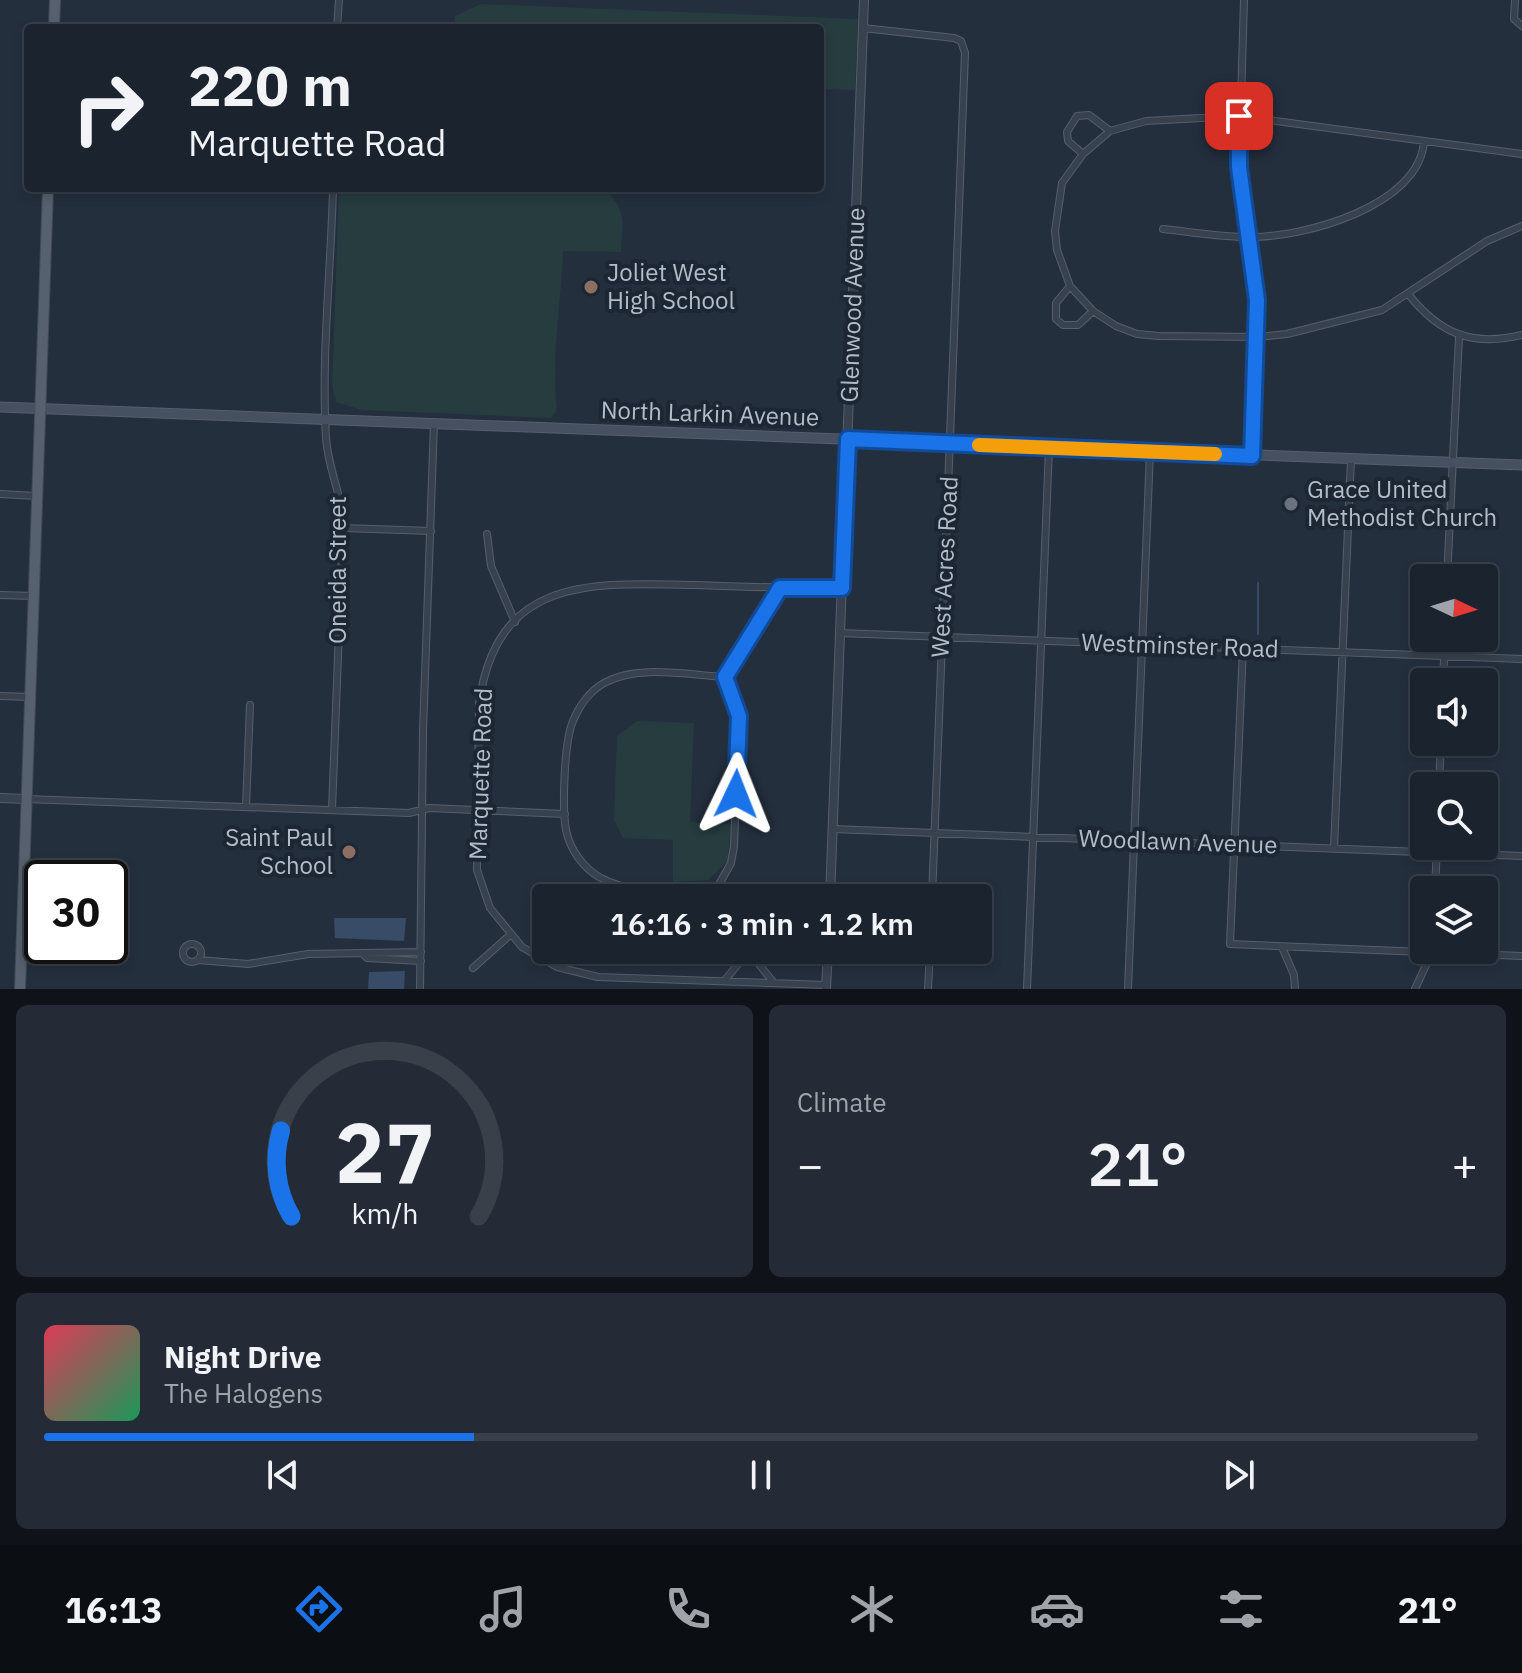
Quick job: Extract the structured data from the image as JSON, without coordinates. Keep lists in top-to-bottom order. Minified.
{"streets":{"main road":["North Larkin Avenue"],"street":["Glenwood Avenue","West Acres Road","Oneida Street","Westminster Road","Marquette Road","Woodlawn Avenue"]},"crossings":[["Glenwood Avenue","North Larkin Avenue"],["Glenwood Avenue","West Acres Road"],["Glenwood Avenue","Westminster Road"],["Glenwood Avenue","Marquette Road"],["Glenwood Avenue","Woodlawn Avenue"],["North Larkin Avenue","West Acres Road"],["North Larkin Avenue","Oneida Street"],["West Acres Road","Westminster Road"],["West Acres Road","Woodlawn Avenue"]],"places":["Joliet West High School","Grace United Methodist Church","Saint Paul School"],"north":"right","page":{"turn":["220 m","Marquette Road"],"limit":"30","trip":"16:16 · 3 min · 1.2 km","tile":"Climate","heat":["−","21°","+"],"song":["Night Drive","The Halogens"],"tabs":["16:13","21°"],"gauge":["27","km/h"]}}
